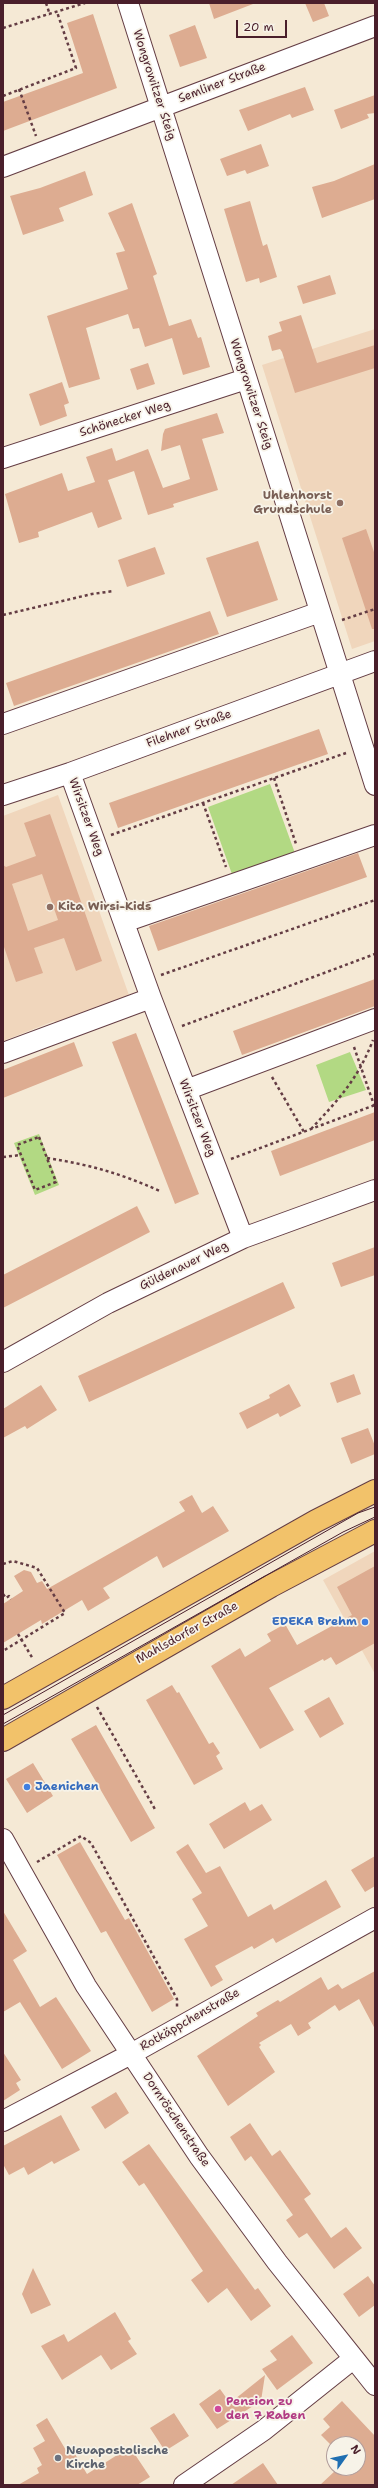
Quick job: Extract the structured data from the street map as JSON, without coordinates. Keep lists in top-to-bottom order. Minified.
{"streets":{"main road":["Mahlsdorfer Straße"],"street":["Semliner Straße","Wongrowitzer Steig","Schönecker Weg","Filehner Straße","Wirsitzer Weg","Güldenauer Weg","Rotkäppchenstraße","Dornröschenstraße"]},"crossings":[["Semliner Straße","Wongrowitzer Steig"],["Wongrowitzer Steig","Schönecker Weg"],["Wongrowitzer Steig","Filehner Straße"],["Filehner Straße","Wirsitzer Weg"],["Wirsitzer Weg","Güldenauer Weg"],["Rotkäppchenstraße","Dornröschenstraße"]],"places":["Uhlenhorst Grundschule","Kita Wirsi-Kids","EDEKA Brehm","Jaenichen","Pension zu den 7 Raben","Neuapostolische Kirche"],"scale_bar":"20 m","north":"top right"}
